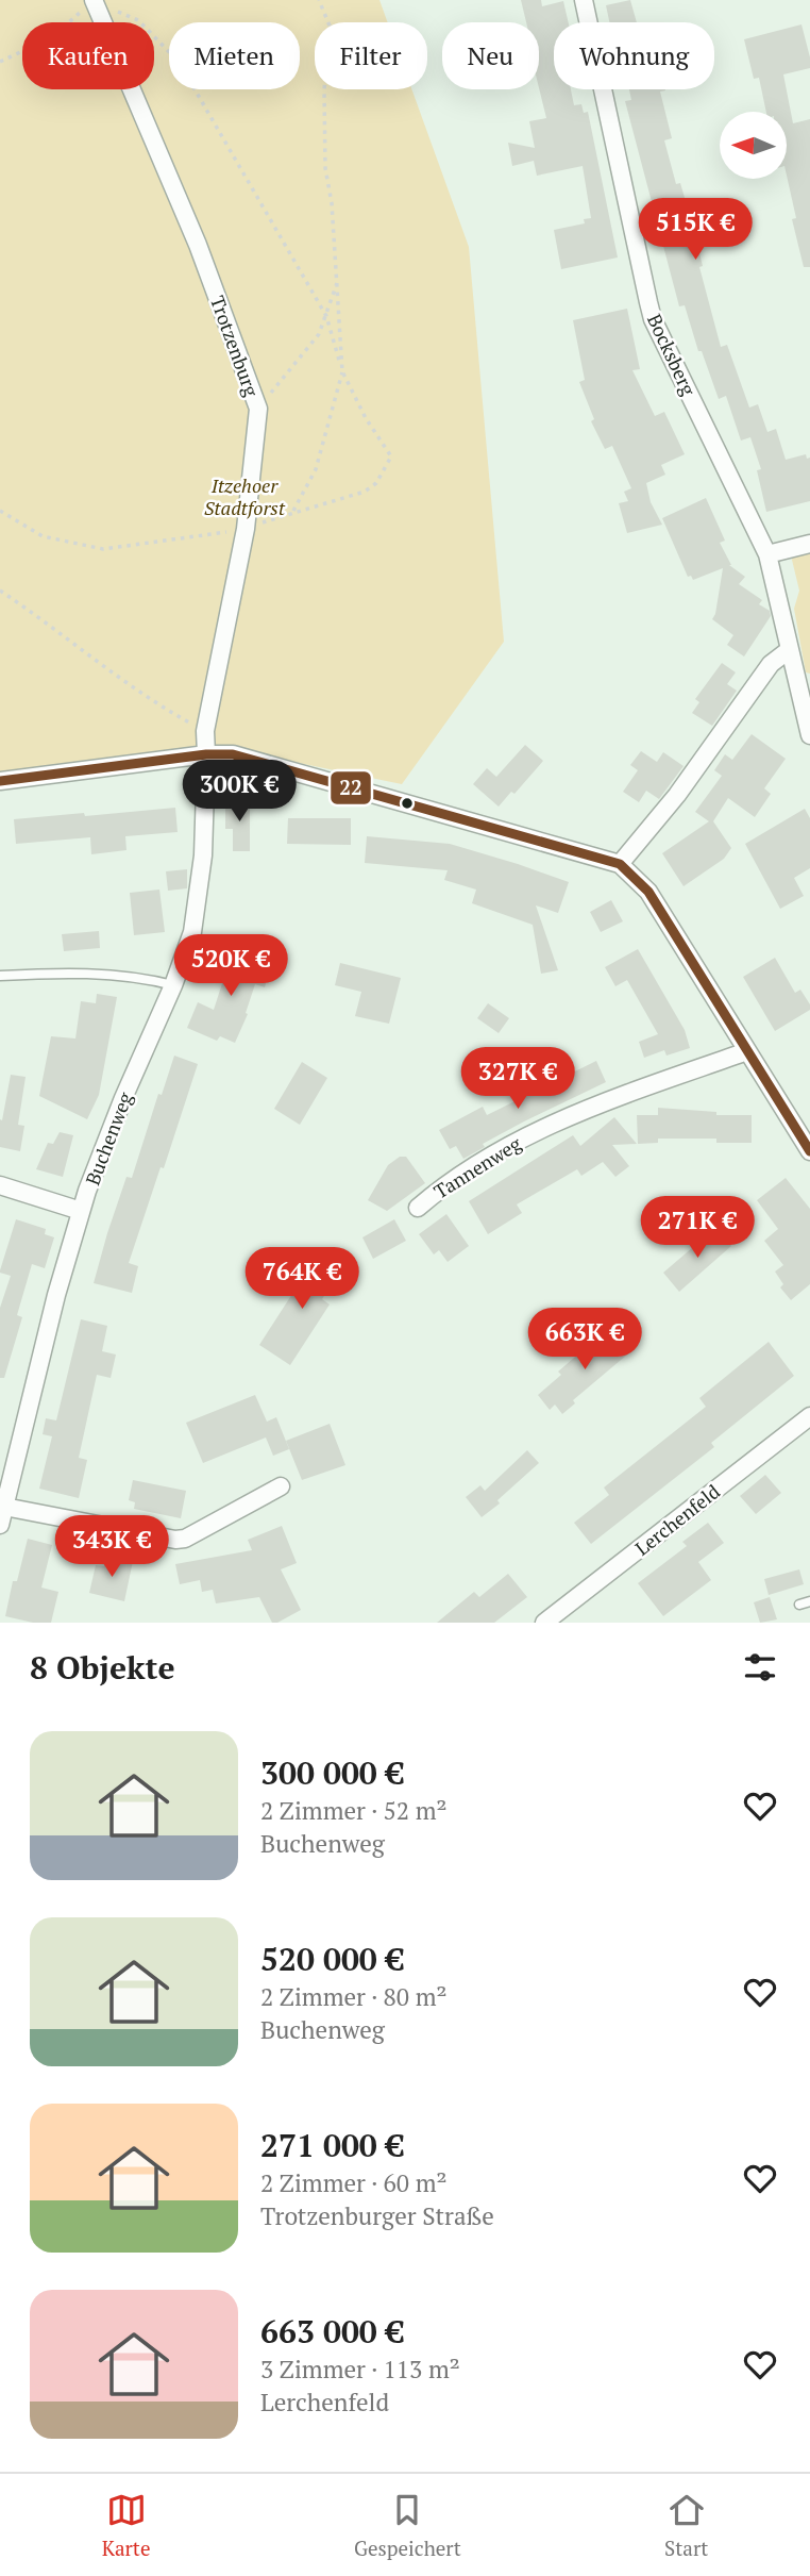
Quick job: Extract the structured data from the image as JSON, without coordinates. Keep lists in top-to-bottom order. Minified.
{"streets":{"street":["Trotzenburg","Bocksberg","Buchenweg","Tannenweg","Lerchenfeld"]},"crossings":[["Trotzenburg","Buchenweg"]],"parks":["Itzehoer Stadtforst"],"lines":["transit line 22"],"north":"left","page":{"chip":["Kaufen","Mieten","Filter","Neu","Wohnung"],"price":["515K €","300K €","520K €","327K €","271K €","764K €","663K €","343K €"],"heading":"8 Objekte","list":[{"name":"300 000 €","note":"2 Zimmer · 52 m² · Buchenweg"},{"name":"520 000 €","note":"2 Zimmer · 80 m² · Buchenweg"},{"name":"271 000 €","note":"2 Zimmer · 60 m² · Trotzenburger Straße"},{"name":"663 000 €","note":"3 Zimmer · 113 m² · Lerchenfeld"}],"tabs":["Karte","Gespeichert","Start"]}}
